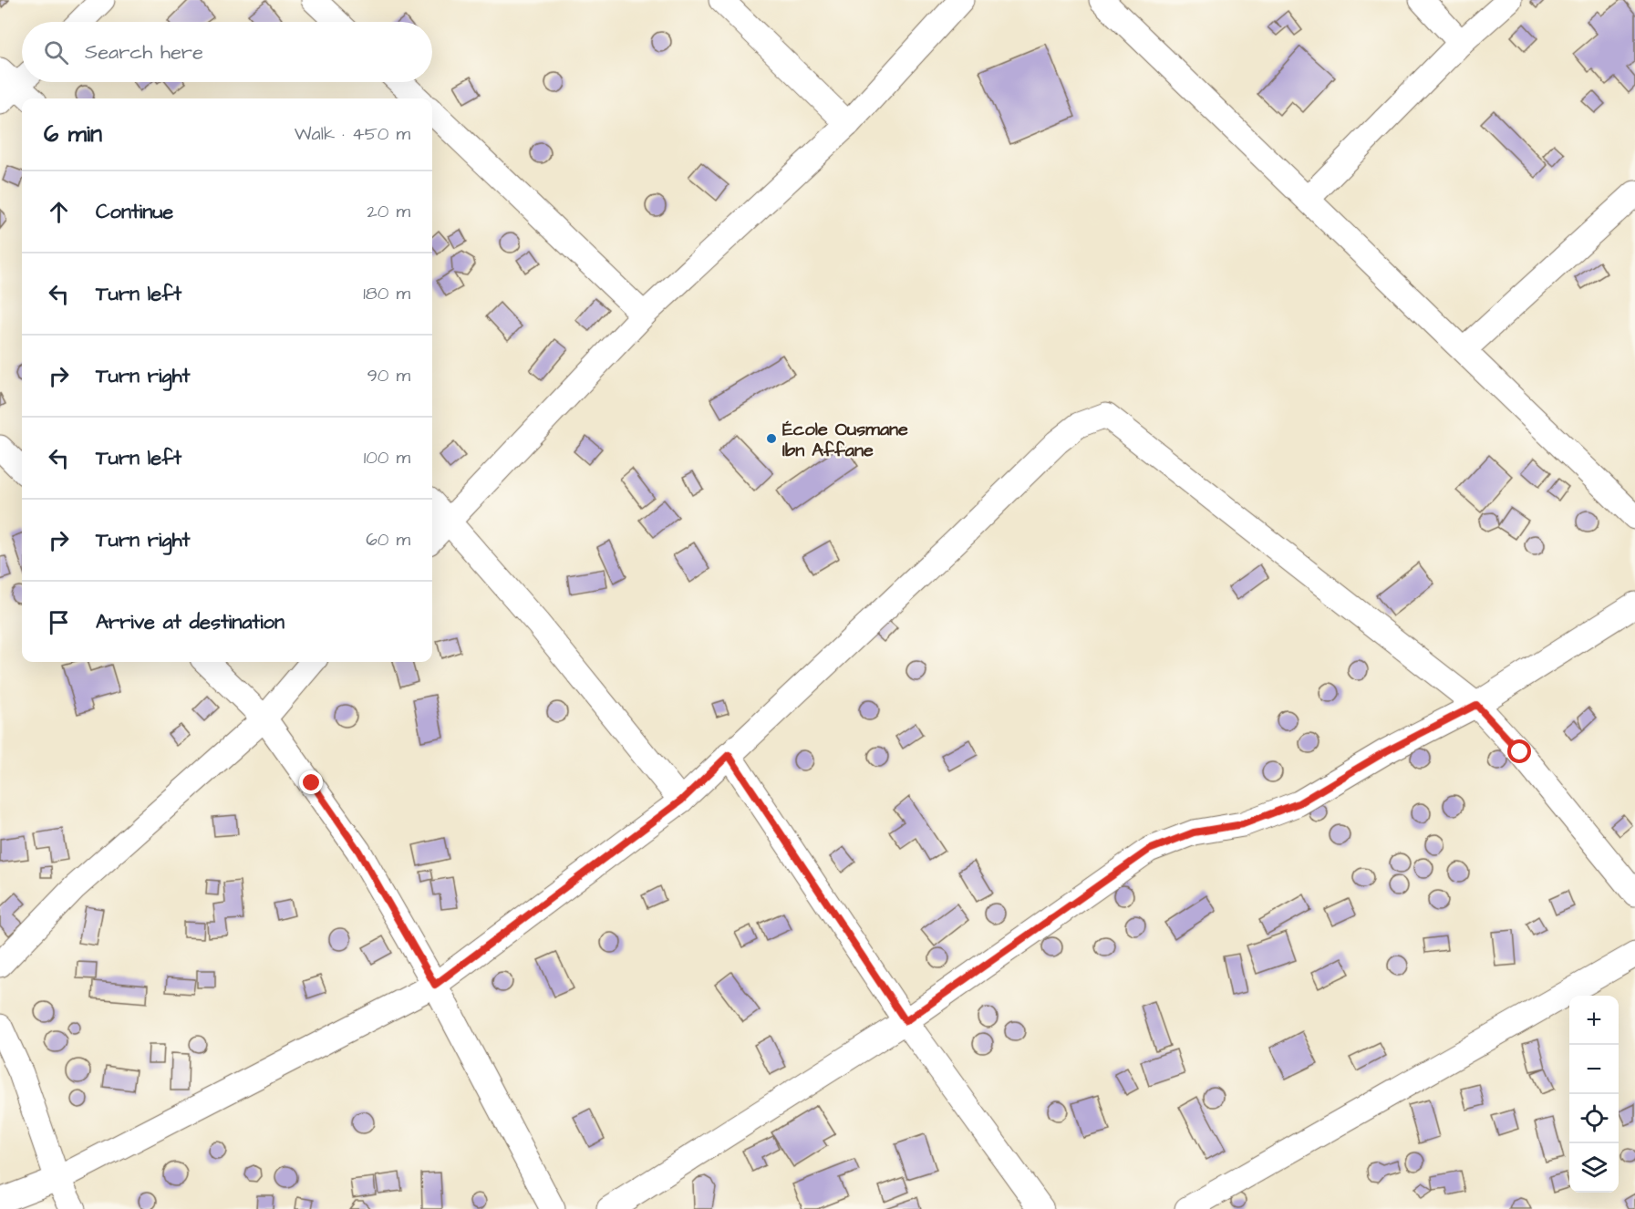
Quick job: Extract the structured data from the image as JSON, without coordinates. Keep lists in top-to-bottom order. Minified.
{"places":["École Ousmane Ibn Affane"],"page":{"search":"Search here","heading":["6 min","Walk · 450 m"],"list":[["Continue","20 m"],["Turn left","180 m"],["Turn right","90 m"],["Turn left","100 m"],["Turn right","60 m"],"Arrive at destination"],"map_buttons":["+","−"]}}
